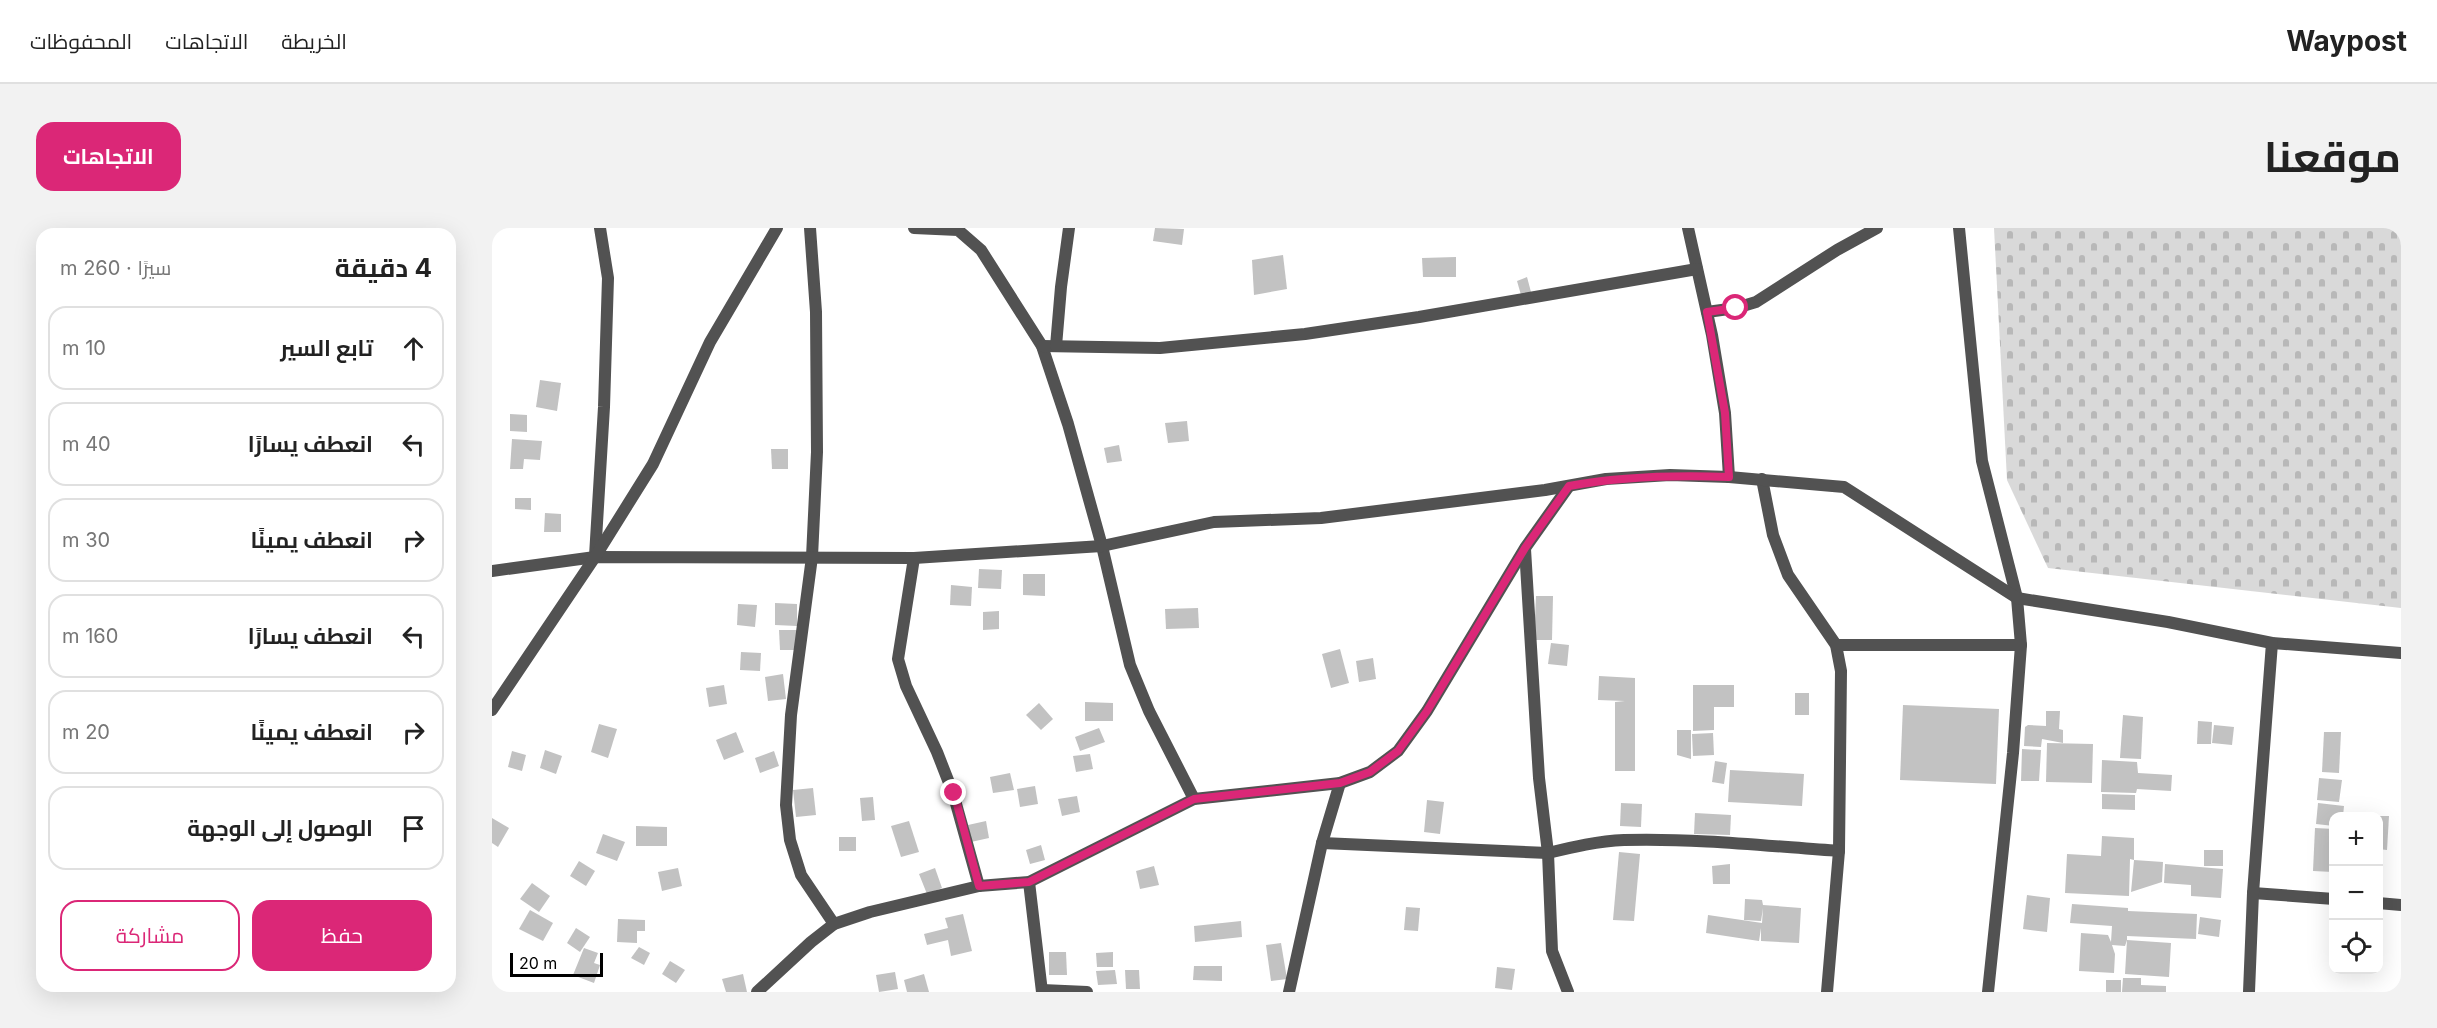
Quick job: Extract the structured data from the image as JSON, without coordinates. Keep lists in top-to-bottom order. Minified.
{"scale_bar":"20 m","page":{"header":"Waypost","nav":["الخريطة","الاتجاهات","المحفوظات"],"title":"موقعنا","buttons":["الاتجاهات",["حفظ","مشاركة"]],"heading":["4 دقيقة","سيرًا · 260 m"],"list":[["تابع السير","10 m"],["انعطف يسارًا","40 m"],["انعطف يمينًا","30 m"],["انعطف يسارًا","160 m"],["انعطف يمينًا","20 m"],"الوصول إلى الوجهة"],"map_buttons":["+","−"],"scale":"20 m"}}
